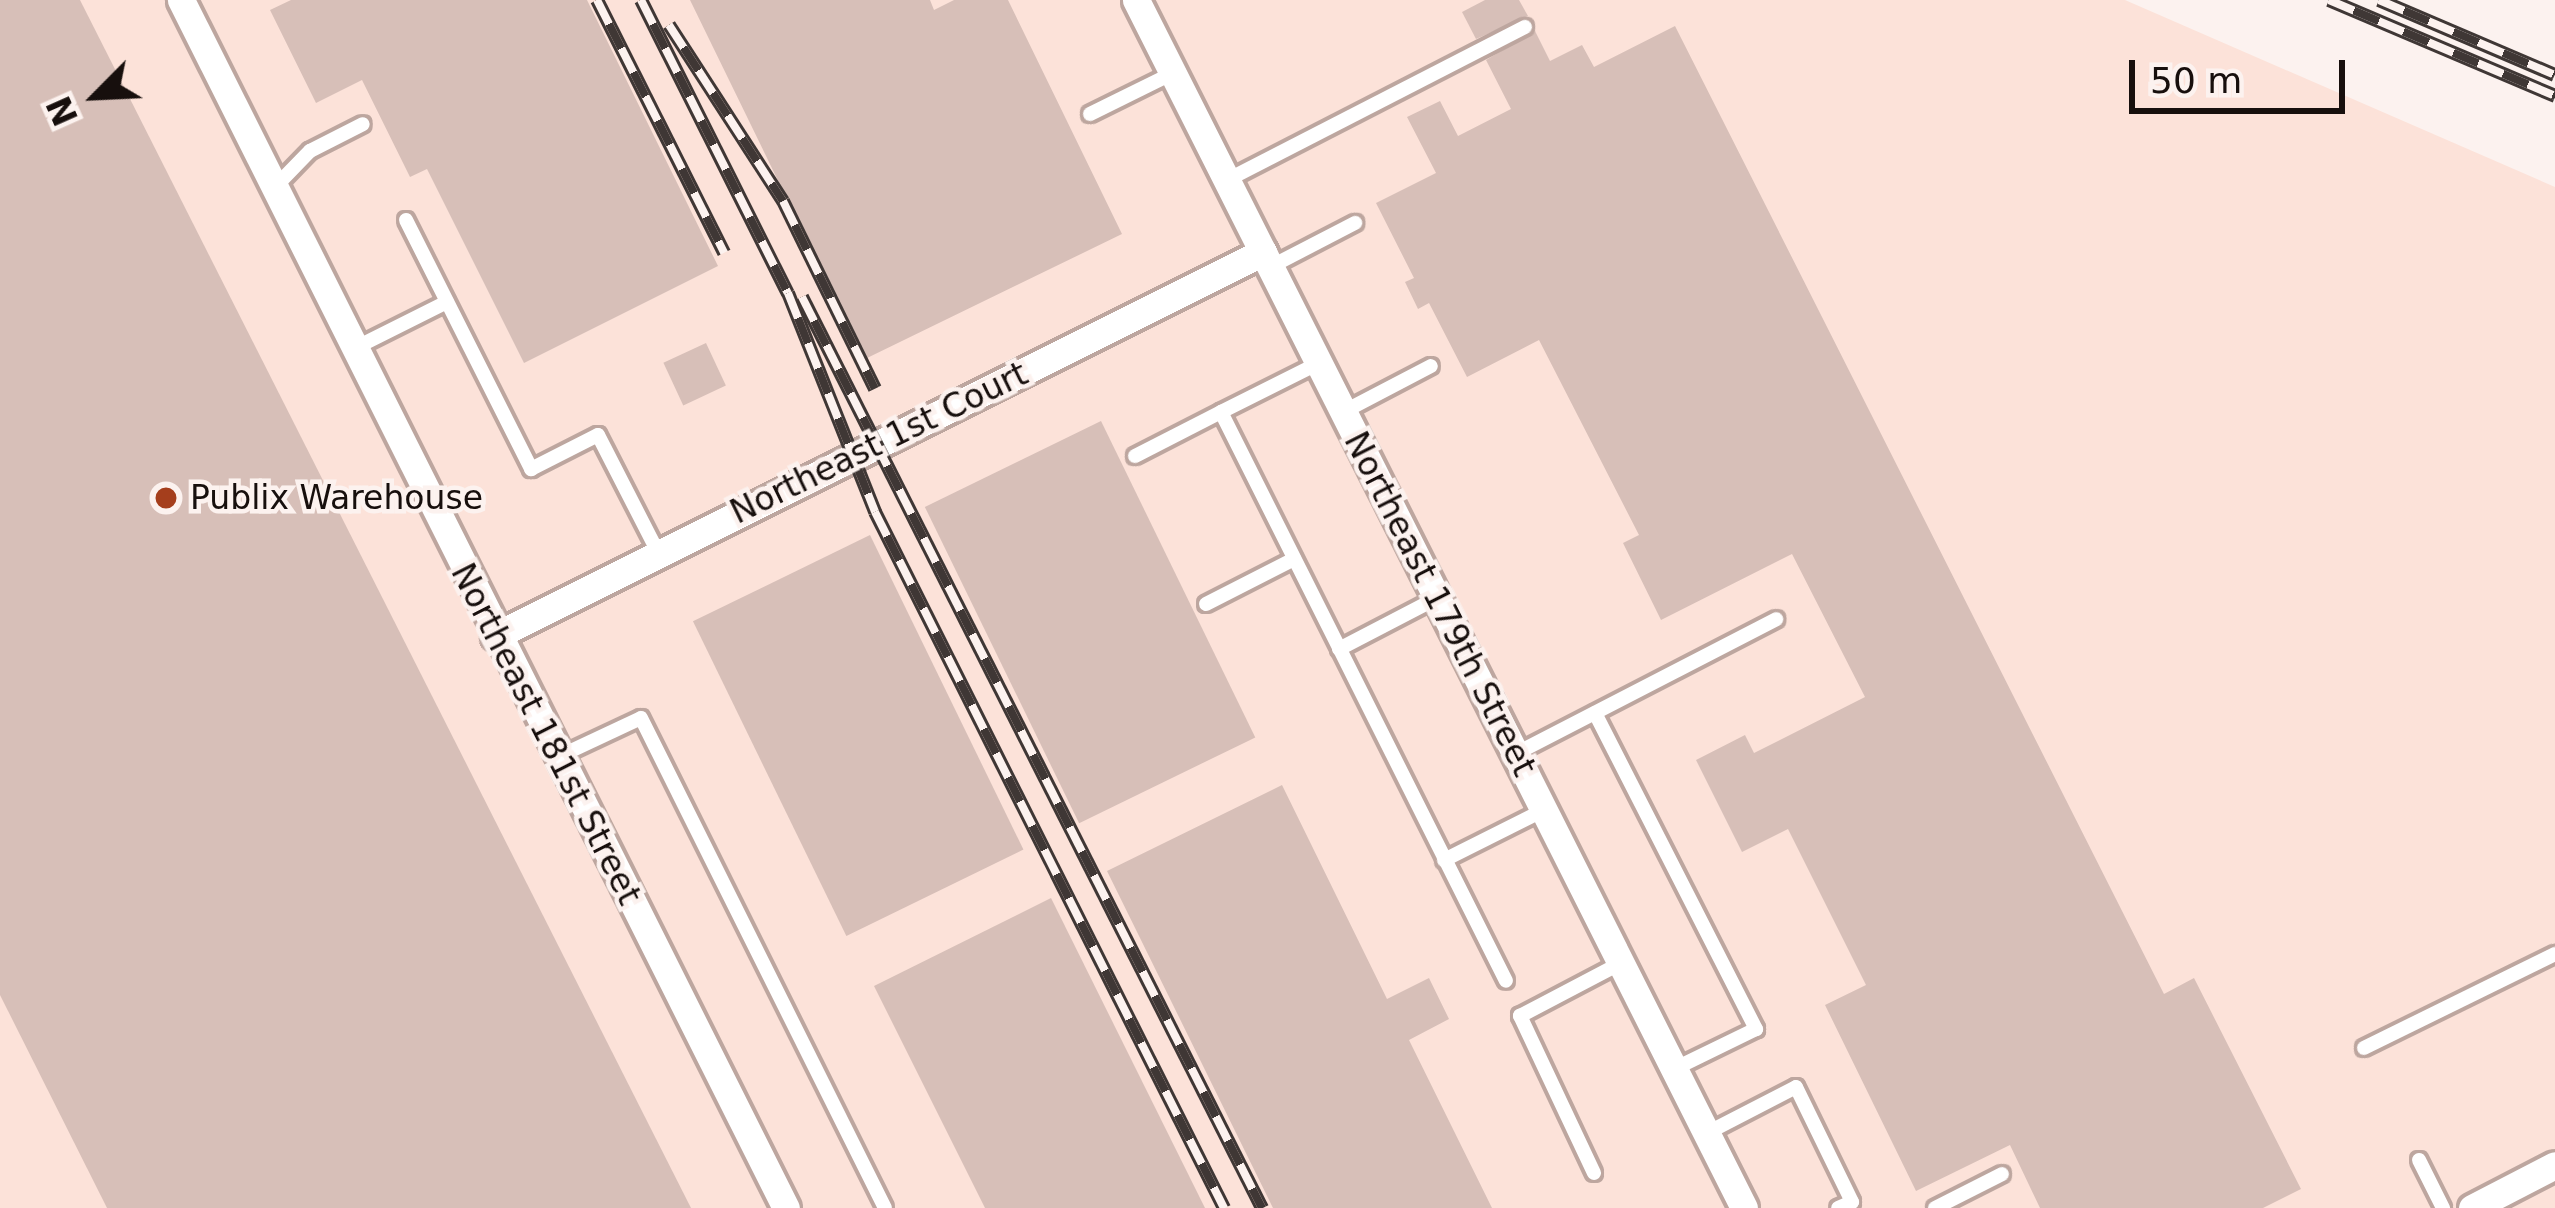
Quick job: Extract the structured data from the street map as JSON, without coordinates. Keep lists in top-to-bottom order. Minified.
{"streets":{"street":["Northeast 1st Court","Northeast 179th Street","Northeast 181st Street"]},"crossings":[["Northeast 1st Court","Northeast 179th Street"],["Northeast 1st Court","Northeast 181st Street"]],"places":["Publix Warehouse"],"scale_bar":"50 m","north":"bottom left"}
